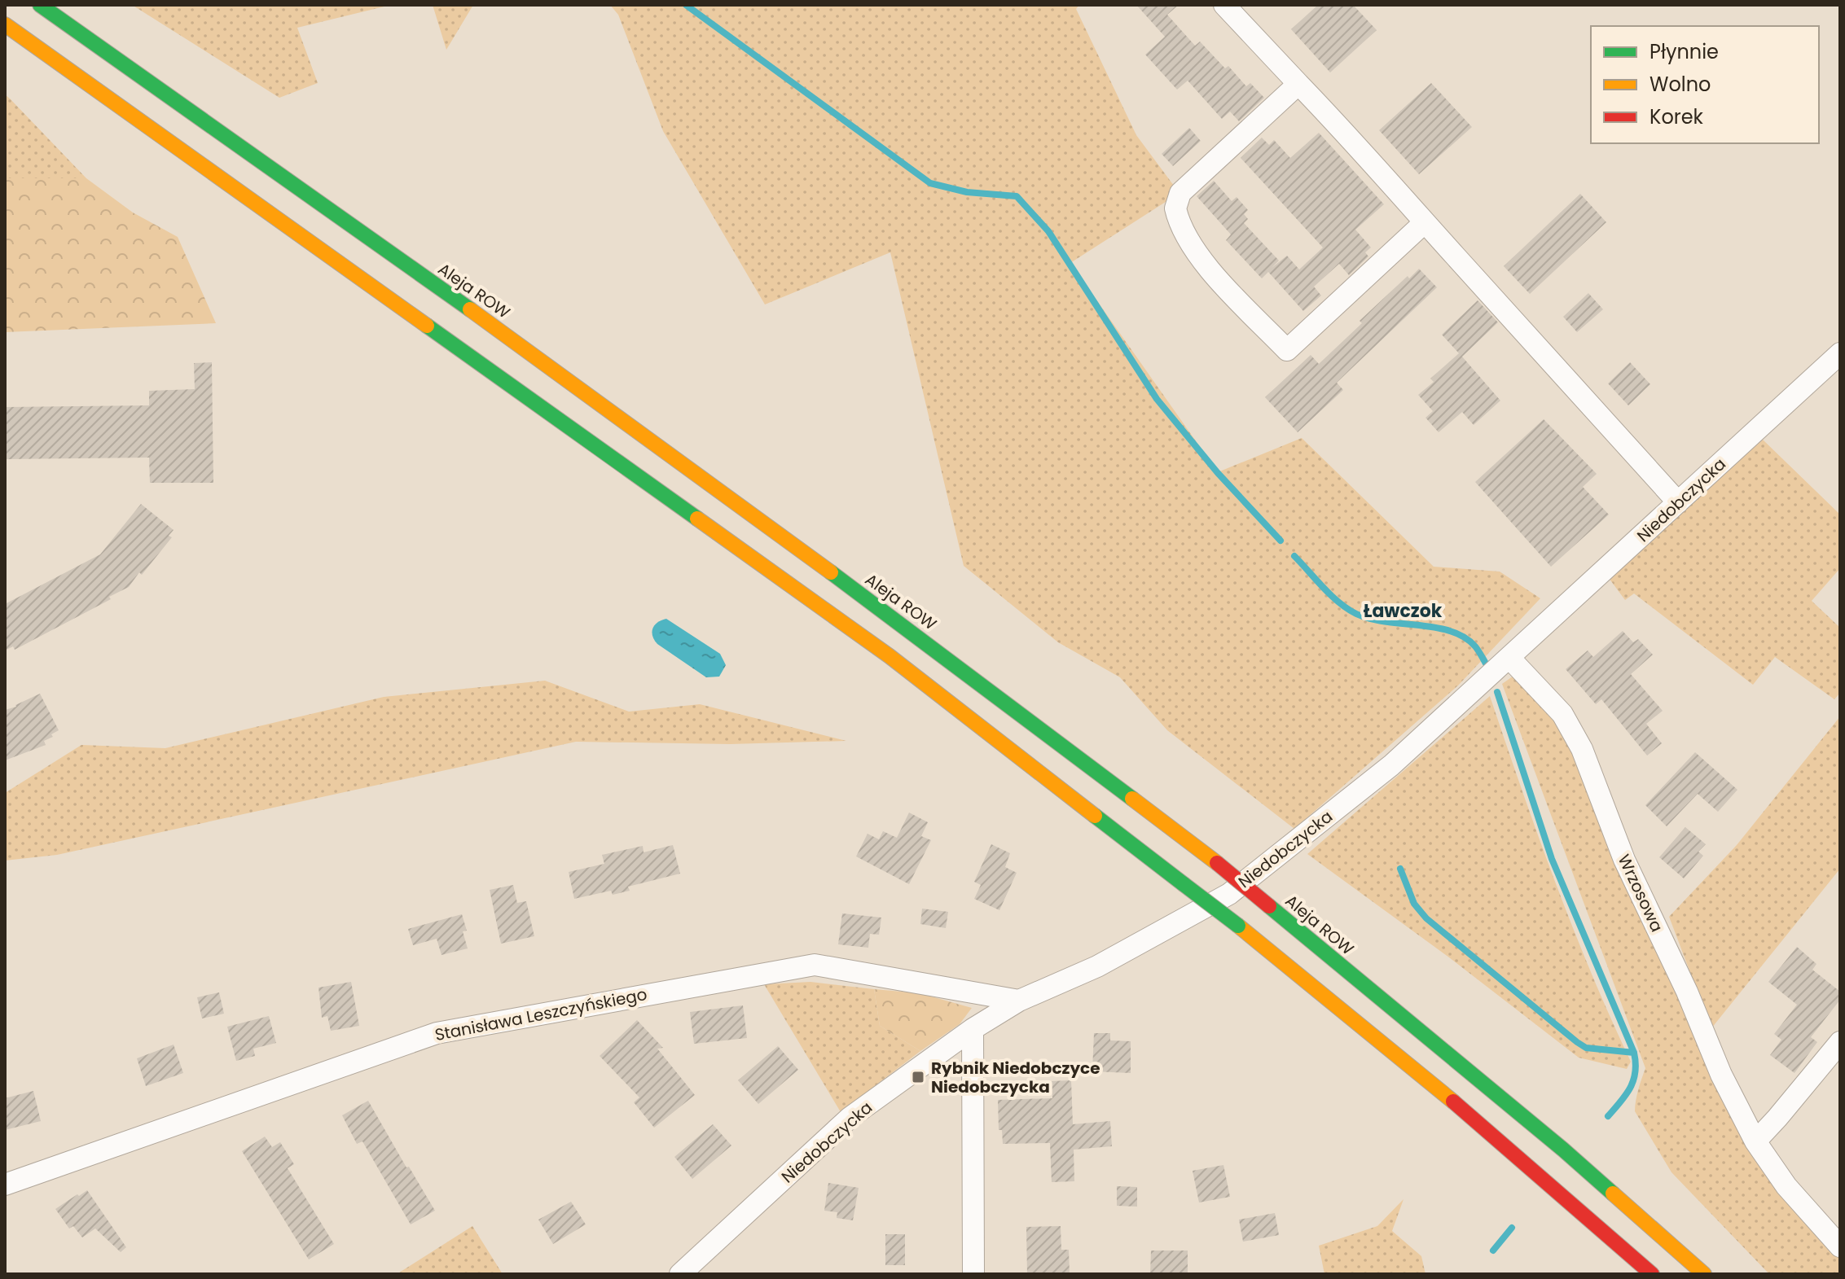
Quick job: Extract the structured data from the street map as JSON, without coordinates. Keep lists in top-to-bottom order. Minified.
{"streets":{"main road":["Aleja ROW"],"street":["Niedobczycka","Wrzosowa","Stanisława Leszczyńskiego"]},"crossings":[["Niedobczycka","Wrzosowa"],["Niedobczycka","Stanisława Leszczyńskiego"]],"districts":["Ławczok"],"places":{"transit":["Rybnik Niedobczyce Niedobczycka"]},"legend":["Płynnie","Wolno","Korek"]}
